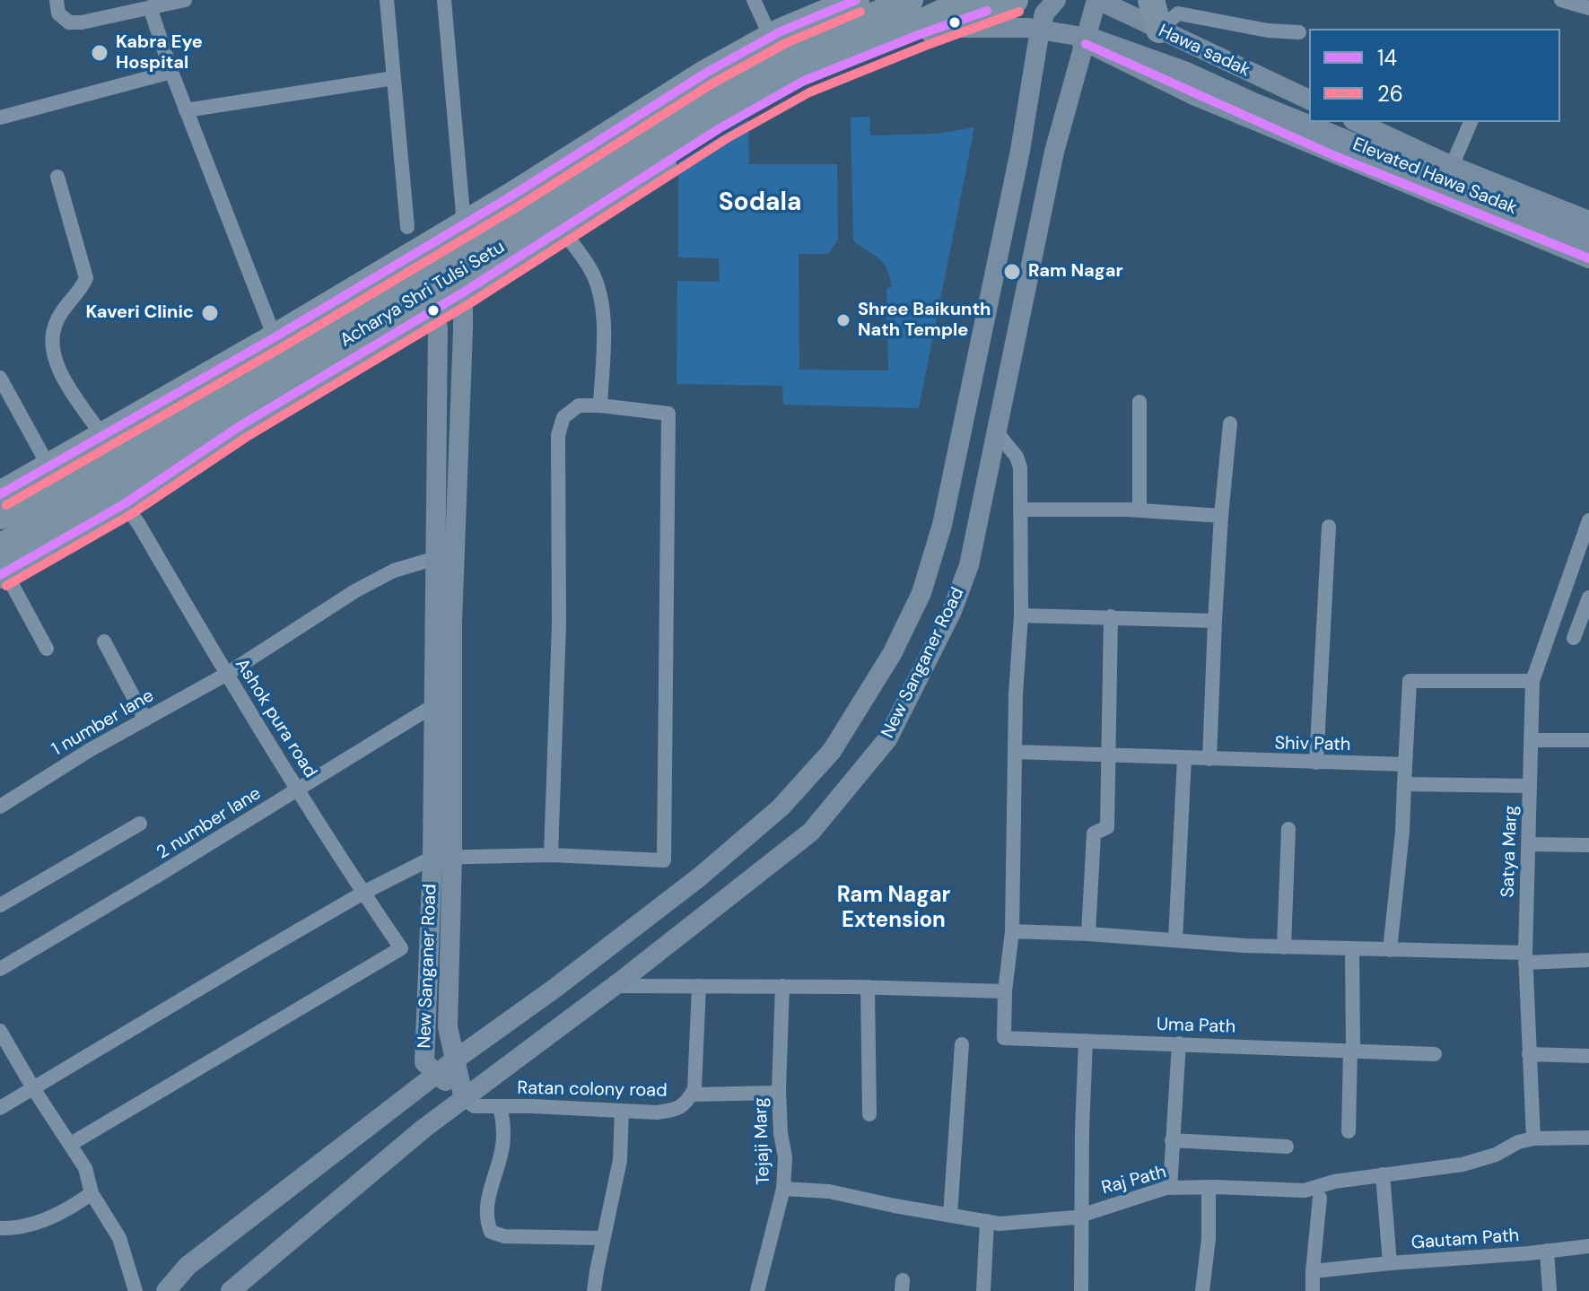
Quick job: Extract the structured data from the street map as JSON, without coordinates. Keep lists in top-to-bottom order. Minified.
{"streets":{"highway":["Acharya Shri Tulsi Setu"],"main road":["Hawa sadak","Elevated Hawa Sadak","New Sanganer Road"],"street":["Ashok pura road","1 number lane","Shiv Path","2 number lane","Satya Marg","Uma Path","Ratan colony road","Tejaji Marg","Raj Path","Gautam Path"]},"crossings":[["Hawa sadak","New Sanganer Road"],["Elevated Hawa Sadak","Acharya Shri Tulsi Setu"],["New Sanganer Road","1 number lane"],["New Sanganer Road","2 number lane"],["New Sanganer Road","Ratan colony road"],["Ashok pura road","1 number lane"],["Ashok pura road","2 number lane"],["Satya Marg","Raj Path"],["Tejaji Marg","Raj Path"],["Raj Path","Gautam Path"]],"districts":["Sodala","Ram Nagar Extension"],"places":["Kabra Eye Hospital","Ram Nagar","Kaveri Clinic","Shree Baikunth Nath Temple"],"lines":["transit line 14","transit line 26"],"legend":["14","26"]}
